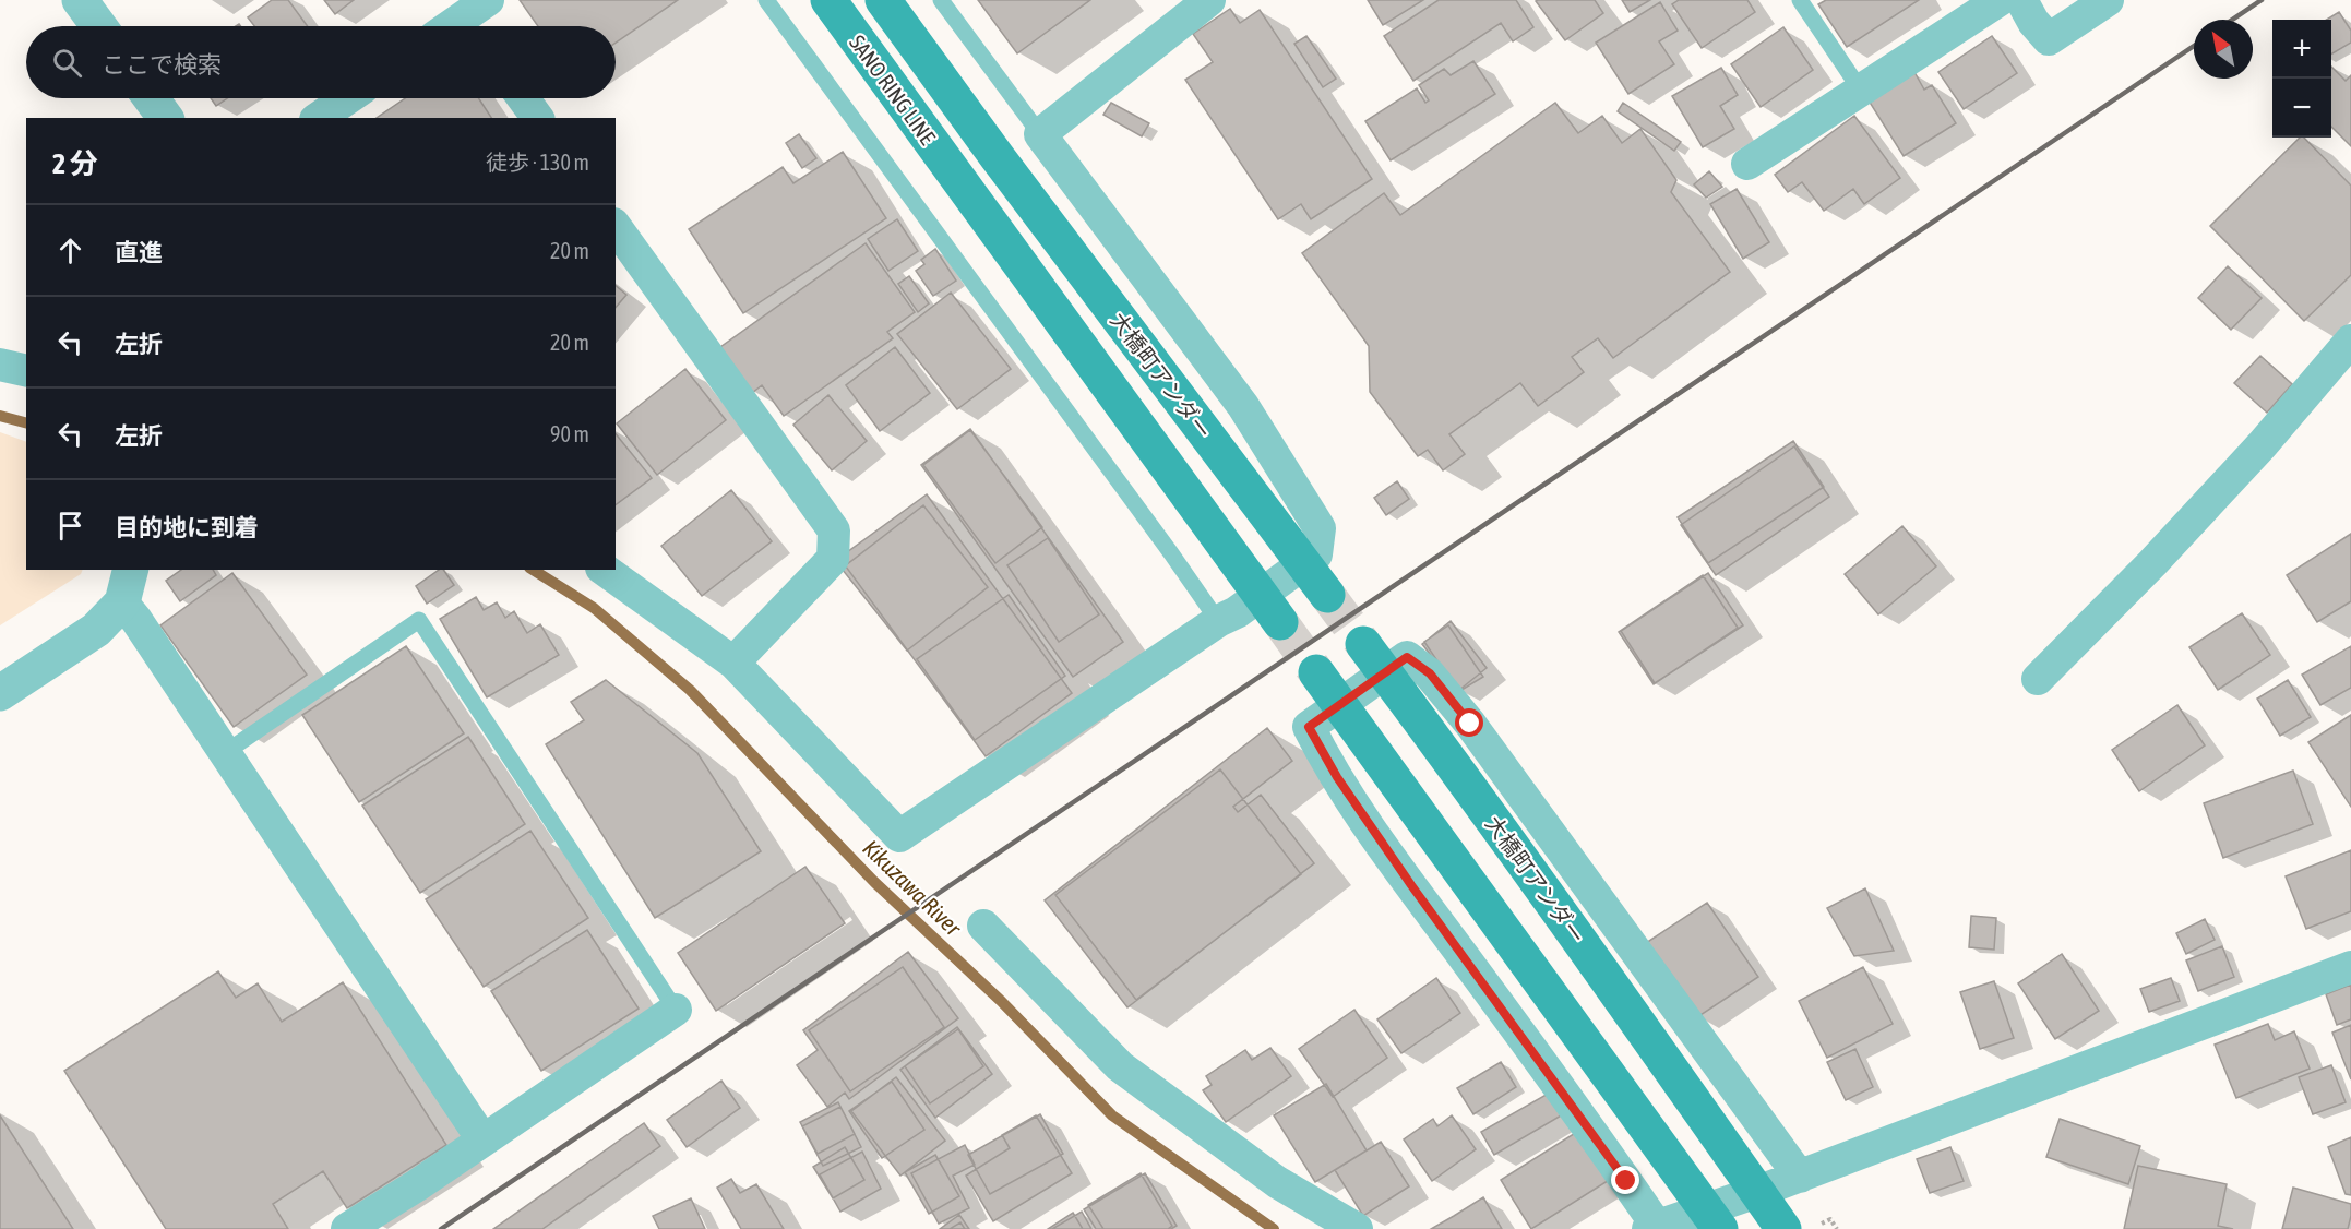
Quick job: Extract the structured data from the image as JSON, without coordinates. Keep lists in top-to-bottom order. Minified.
{"streets":{"main road":["SANO RING LINE","大橋町アンダー"]},"crossings":[["SANO RING LINE","大橋町アンダー"]],"water":["Kikuzawa River"],"north":"top left","page":{"map_buttons":["+","−"],"search":"ここで検索","heading":["2 分","徒歩 · 130 m"],"list":[["直進","20 m"],["左折","20 m"],["左折","90 m"],"目的地に到着"]}}
